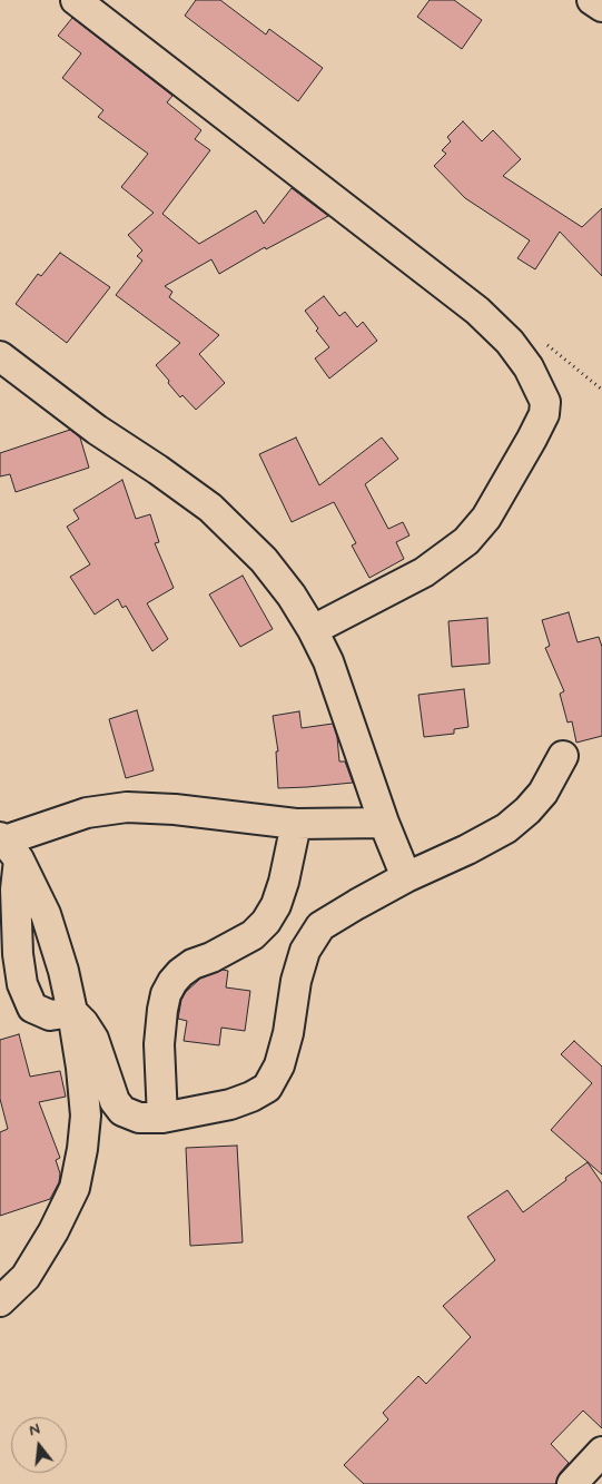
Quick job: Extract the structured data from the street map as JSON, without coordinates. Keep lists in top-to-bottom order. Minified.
{"north":"top"}
